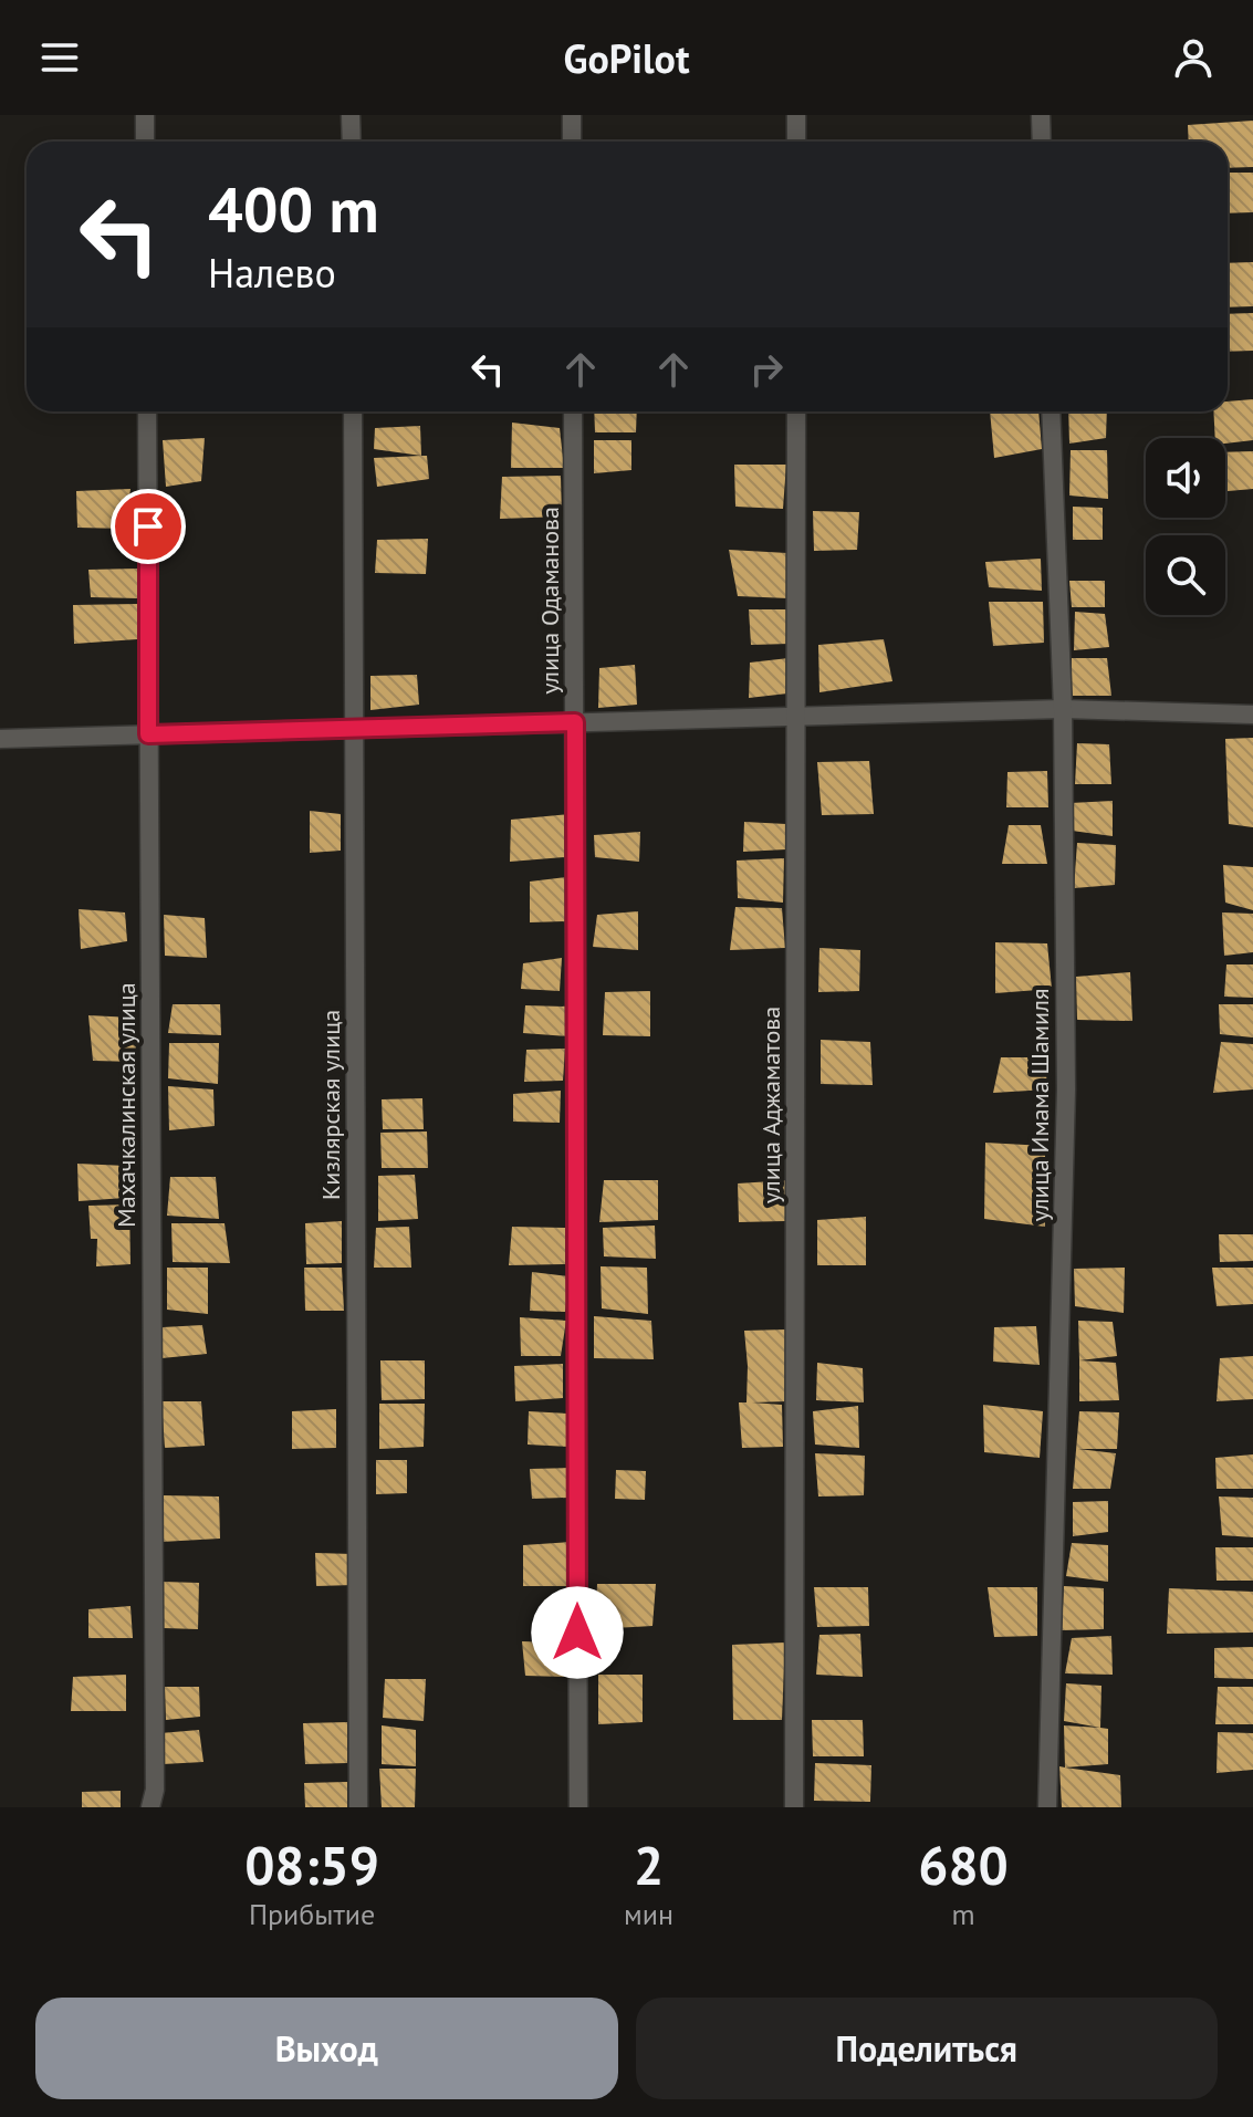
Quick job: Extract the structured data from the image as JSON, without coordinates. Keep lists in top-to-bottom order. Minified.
{"streets":{"street":["улица Одаманова","Махачкалинская улица","Кизлярская улица","улица Аджаматова","улица Имама Шамиля"]},"page":{"header":"GoPilot","turn":["400 m","Налево"],"eta":["08:59","Прибытие","2","мин","680","m"],"buttons":["Выход","Поделиться"]}}
